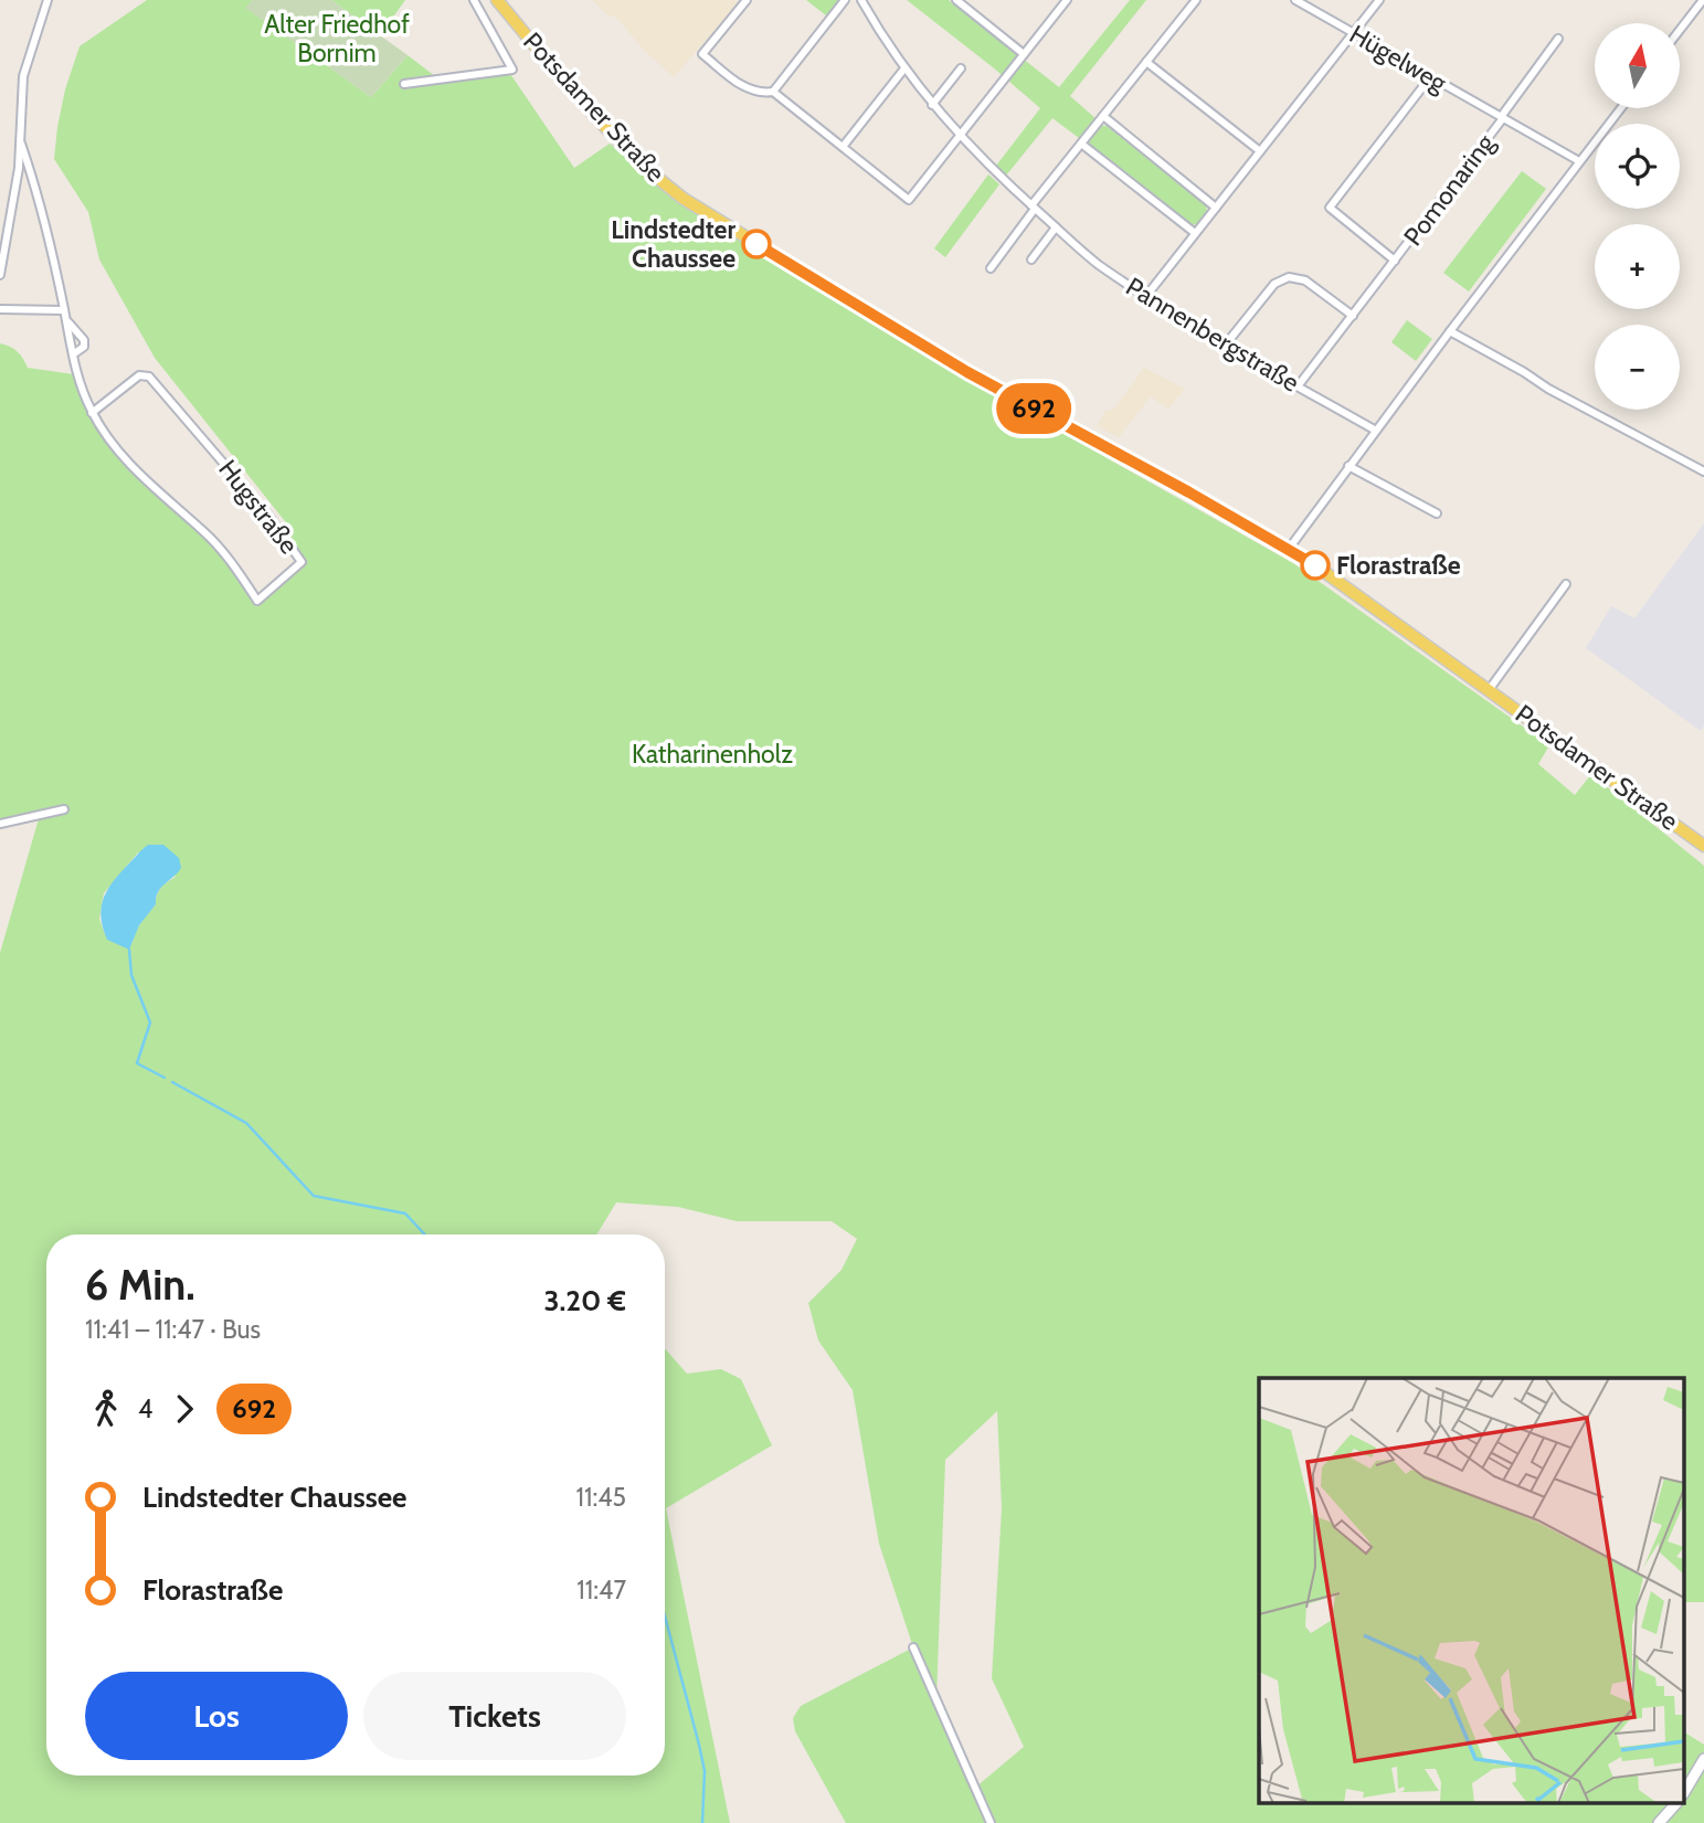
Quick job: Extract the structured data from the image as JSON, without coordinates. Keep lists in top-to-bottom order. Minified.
{"streets":{"main road":["Potsdamer Straße"],"street":["Hügelweg","Pomonaring","Pannenbergstraße","Hugstraße"]},"crossings":[["Hügelweg","Pomonaring"],["Pomonaring","Pannenbergstraße"]],"parks":["Alter Friedhof Bornim","Katharinenholz"],"places":["Lindstedter Chaussee","Florastraße"],"lines":["bus line 692"],"north":"top","page":{"on_map":"692","map_buttons":["+","−"],"heading":["6 Min.","11:41 – 11:47 · Bus","3.20 €"],"legs":["4","692"],"list":[{"name":"Lindstedter Chaussee","value":"11:45"},{"name":"Florastraße","value":"11:47"}],"buttons":["Los","Tickets"]}}
